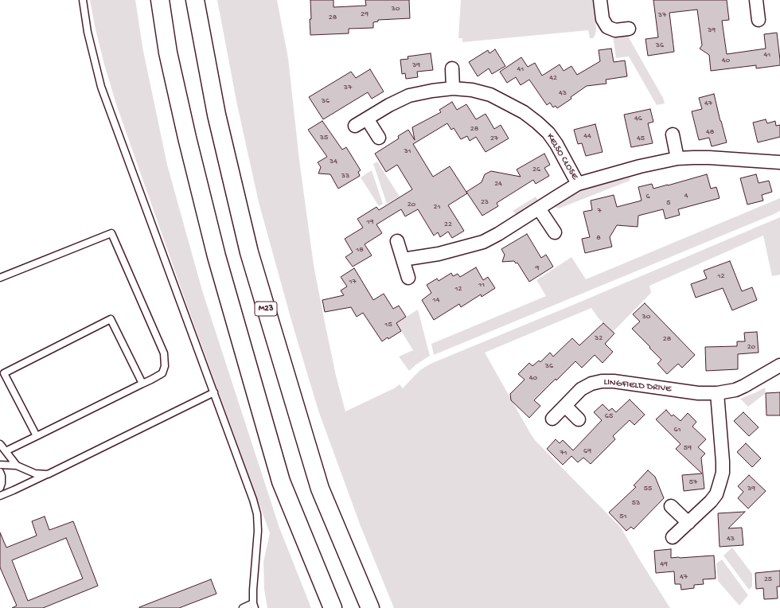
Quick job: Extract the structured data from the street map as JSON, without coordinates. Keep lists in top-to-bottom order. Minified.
{"streets":{"highway":["M23"],"street":["KELSO CLOSE","LINGFIELD DRIVE"]},"house_numbers":["30","29","37","28","39","36","41","40","39","41","42","37","43","36","47","46","28","48","44","35","27","45","31","34","26","33","24","4","6","23","5","20","21","7","19","22","8","18","9","12","17","11","12","14","30","15","32","28","20","36","40","65","61","59","69","71","57","55","39","53","51","43","49","47","25"]}
